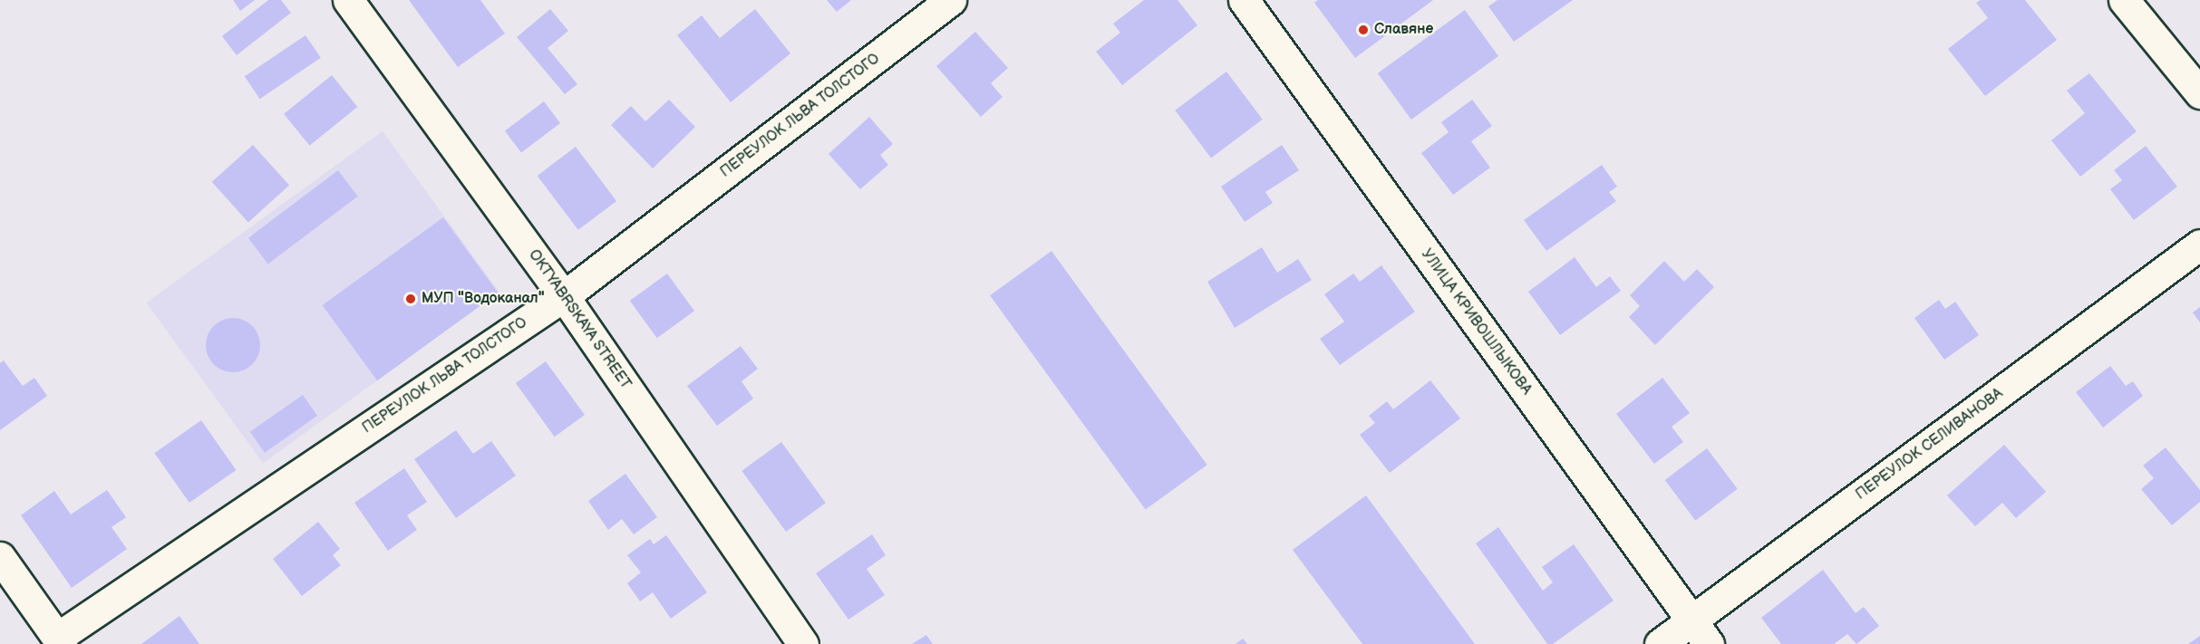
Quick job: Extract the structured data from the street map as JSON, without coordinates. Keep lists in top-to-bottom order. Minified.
{"streets":{"street":["ПЕРЕУЛОК ЛЬВА ТОЛСТОГО","OKTYABRSKAYA STREET","УЛИЦА КРИВОШЛЫКОВА","ПЕРЕУЛОК СЕЛИВАНОВА"]},"crossings":[["ПЕРЕУЛОК ЛЬВА ТОЛСТОГО","OKTYABRSKAYA STREET"],["УЛИЦА КРИВОШЛЫКОВА","ПЕРЕУЛОК СЕЛИВАНОВА"]],"places":["Славяне","МУП \"Водоканал\""]}
